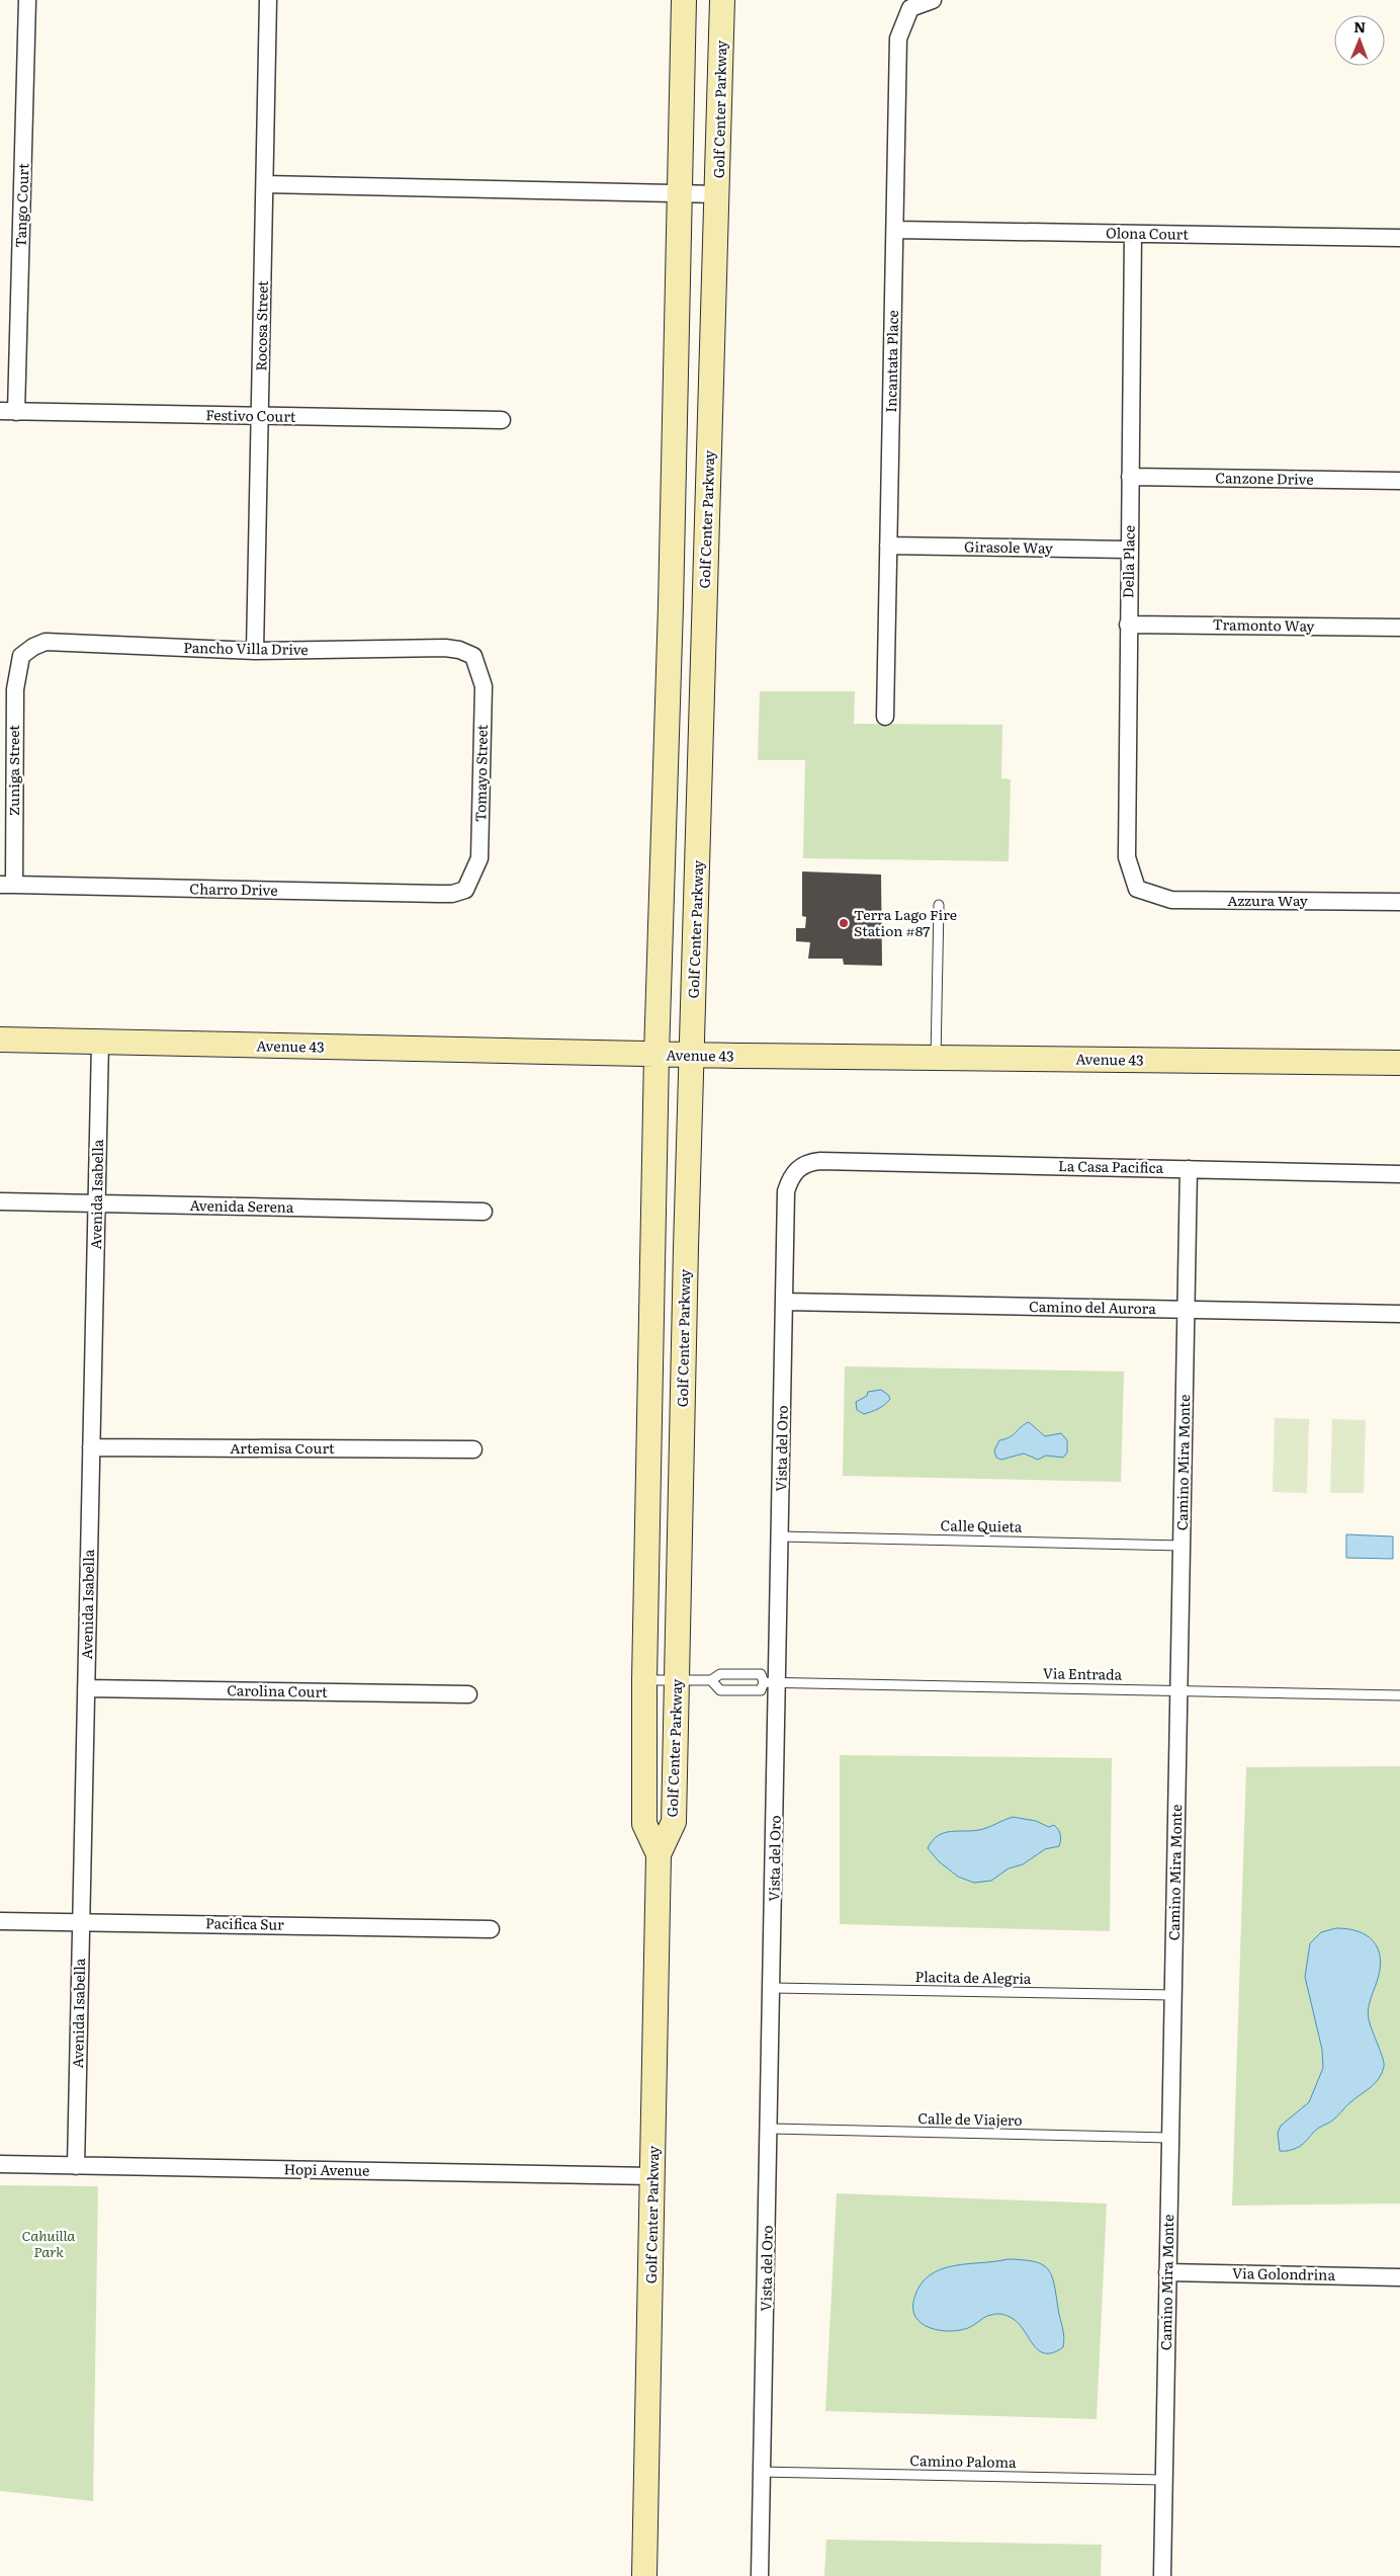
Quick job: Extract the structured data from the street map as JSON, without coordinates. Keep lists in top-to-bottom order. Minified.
{"streets":{"main road":["Golf Center Parkway","Avenue 43"],"street":["Tango Court","Olona Court","Rocosa Street","Incantata Place","Festivo Court","Canzone Drive","Girasole Way","Della Place","Tramonto Way","Pancho Villa Drive","Zuniga Street","Tomayo Street","Charro Drive","Azzura Way","La Casa Pacifica","Avenida Isabella","Avenida Serena","Camino del Aurora","Artemisa Court","Vista del Oro","Camino Mira Monte","Carolina Court","Pacifica Sur","Hopi Avenue","Via Golondrina"],"lane":["Calle Quieta","Via Entrada","Placita de Alegria","Calle de Viajero","Camino Paloma"]},"crossings":[["Golf Center Parkway","Avenue 43"],["Golf Center Parkway","Via Entrada"],["Golf Center Parkway","Hopi Avenue"],["Tango Court","Festivo Court"],["Olona Court","Incantata Place"],["Olona Court","Della Place"],["Rocosa Street","Festivo Court"],["Rocosa Street","Pancho Villa Drive"],["Incantata Place","Girasole Way"],["Canzone Drive","Della Place"],["Girasole Way","Della Place"],["Della Place","Tramonto Way"],["Della Place","Azzura Way"],["Pancho Villa Drive","Zuniga Street"],["Pancho Villa Drive","Tomayo Street"],["Zuniga Street","Charro Drive"],["Tomayo Street","Charro Drive"],["Avenue 43","Avenida Isabella"],["La Casa Pacifica","Vista del Oro"],["La Casa Pacifica","Camino Mira Monte"],["Avenida Isabella","Avenida Serena"],["Avenida Isabella","Artemisa Court"],["Avenida Isabella","Carolina Court"],["Avenida Isabella","Pacifica Sur"],["Avenida Isabella","Hopi Avenue"],["Camino del Aurora","Vista del Oro"],["Camino del Aurora","Camino Mira Monte"],["Vista del Oro","Calle Quieta"],["Vista del Oro","Via Entrada"],["Vista del Oro","Placita de Alegria"],["Vista del Oro","Calle de Viajero"],["Vista del Oro","Camino Paloma"],["Camino Mira Monte","Calle Quieta"],["Camino Mira Monte","Via Entrada"],["Camino Mira Monte","Placita de Alegria"],["Camino Mira Monte","Calle de Viajero"],["Camino Mira Monte","Via Golondrina"],["Camino Mira Monte","Camino Paloma"]],"parks":["Cahuilla Park"],"places":["Terra Lago Fire Station #87"],"north":"top"}
